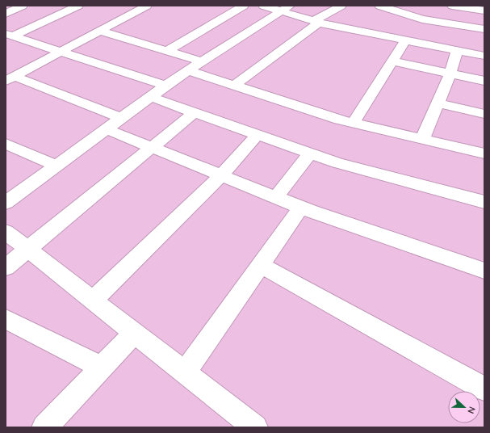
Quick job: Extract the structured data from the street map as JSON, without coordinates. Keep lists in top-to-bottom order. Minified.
{"north":"right"}
